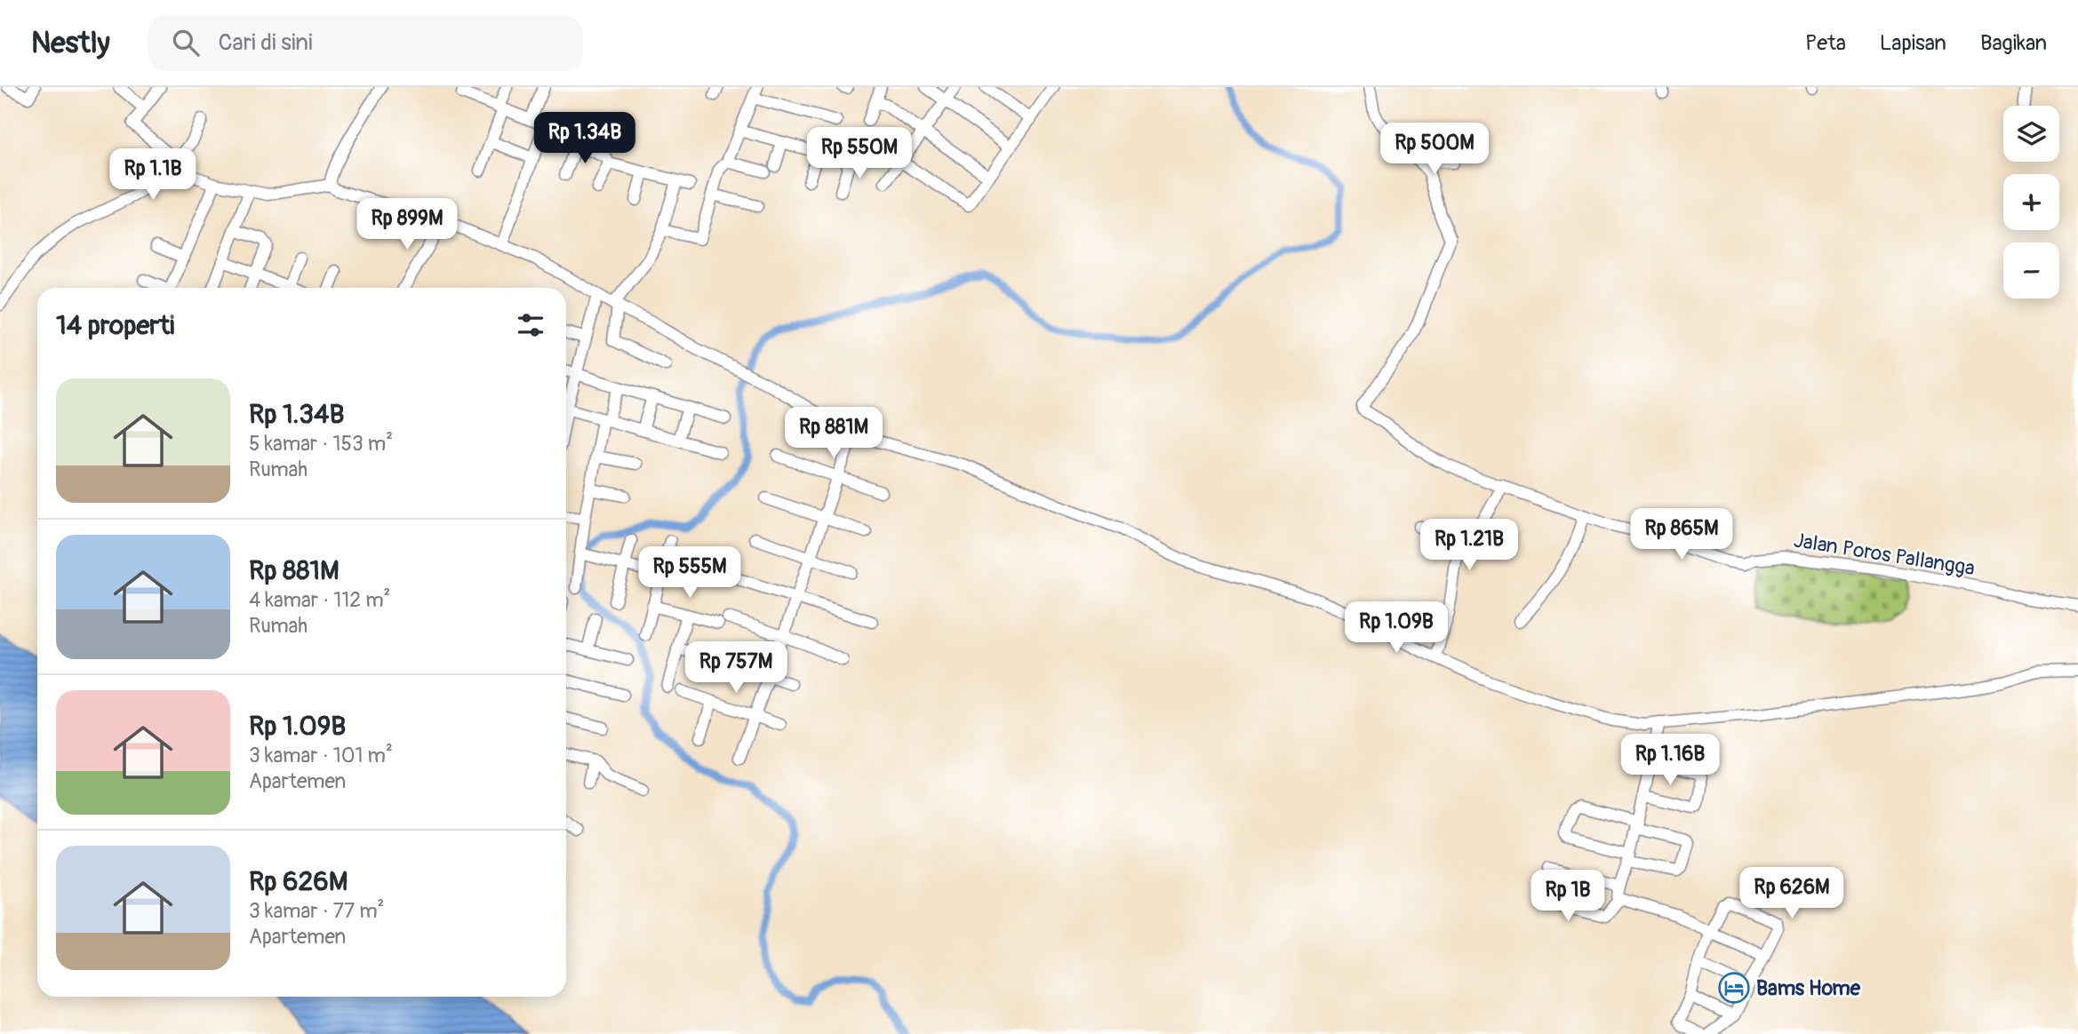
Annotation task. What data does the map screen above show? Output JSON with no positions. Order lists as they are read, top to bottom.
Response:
{
  "streets": {
    "street": ["Jalan Poros Pallangga"]
  },
  "places": {
    "hotel": ["Bams Home"]
  },
  "page": {
    "header": "Nestly",
    "search": "Cari di sini",
    "nav": ["Peta", "Lapisan", "Bagikan"],
    "map_buttons": ["+", "−"],
    "price": [
      "Rp 1.34B",
      "Rp 500M",
      "Rp 550M",
      "Rp 1.1B",
      "Rp 899M",
      "Rp 881M",
      "Rp 865M",
      "Rp 1.21B",
      "Rp 555M",
      "Rp 1.09B",
      "Rp 757M",
      "Rp 1.16B",
      "Rp 626M",
      "Rp 1B"
    ],
    "heading": "14 properti",
    "list": [
      {
        "name": "Rp 1.34B",
        "note": "5 kamar · 153 m² · Rumah"
      },
      {
        "name": "Rp 881M",
        "note": "4 kamar · 112 m² · Rumah"
      },
      {
        "name": "Rp 1.09B",
        "note": "3 kamar · 101 m² · Apartemen"
      },
      {
        "name": "Rp 626M",
        "note": "3 kamar · 77 m² · Apartemen"
      }
    ]
  }
}
